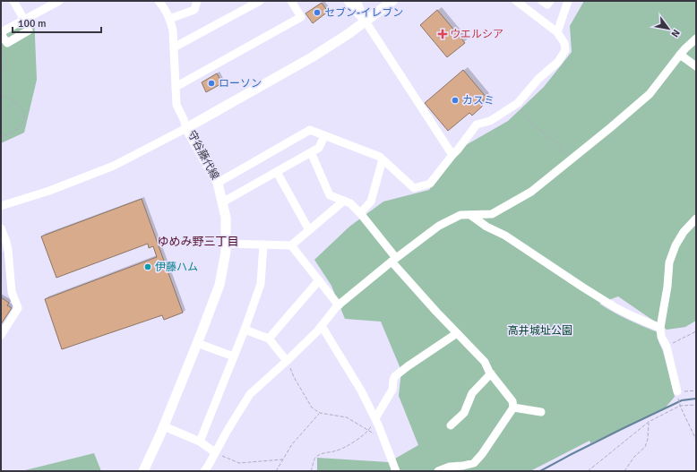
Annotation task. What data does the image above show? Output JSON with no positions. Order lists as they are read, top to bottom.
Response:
{
  "streets": {
    "main road": ["守谷藤代線"]
  },
  "districts": ["ゆめみ野三丁目"],
  "parks": ["高井城址公園"],
  "places": {
    "other": [
      "セブン-イレブン",
      "ローソン",
      "カスミ",
      "伊藤ハム"
    ],
    "health": ["ウエルシア"]
  },
  "scale_bar": "100 m",
  "north": "bottom right"
}
